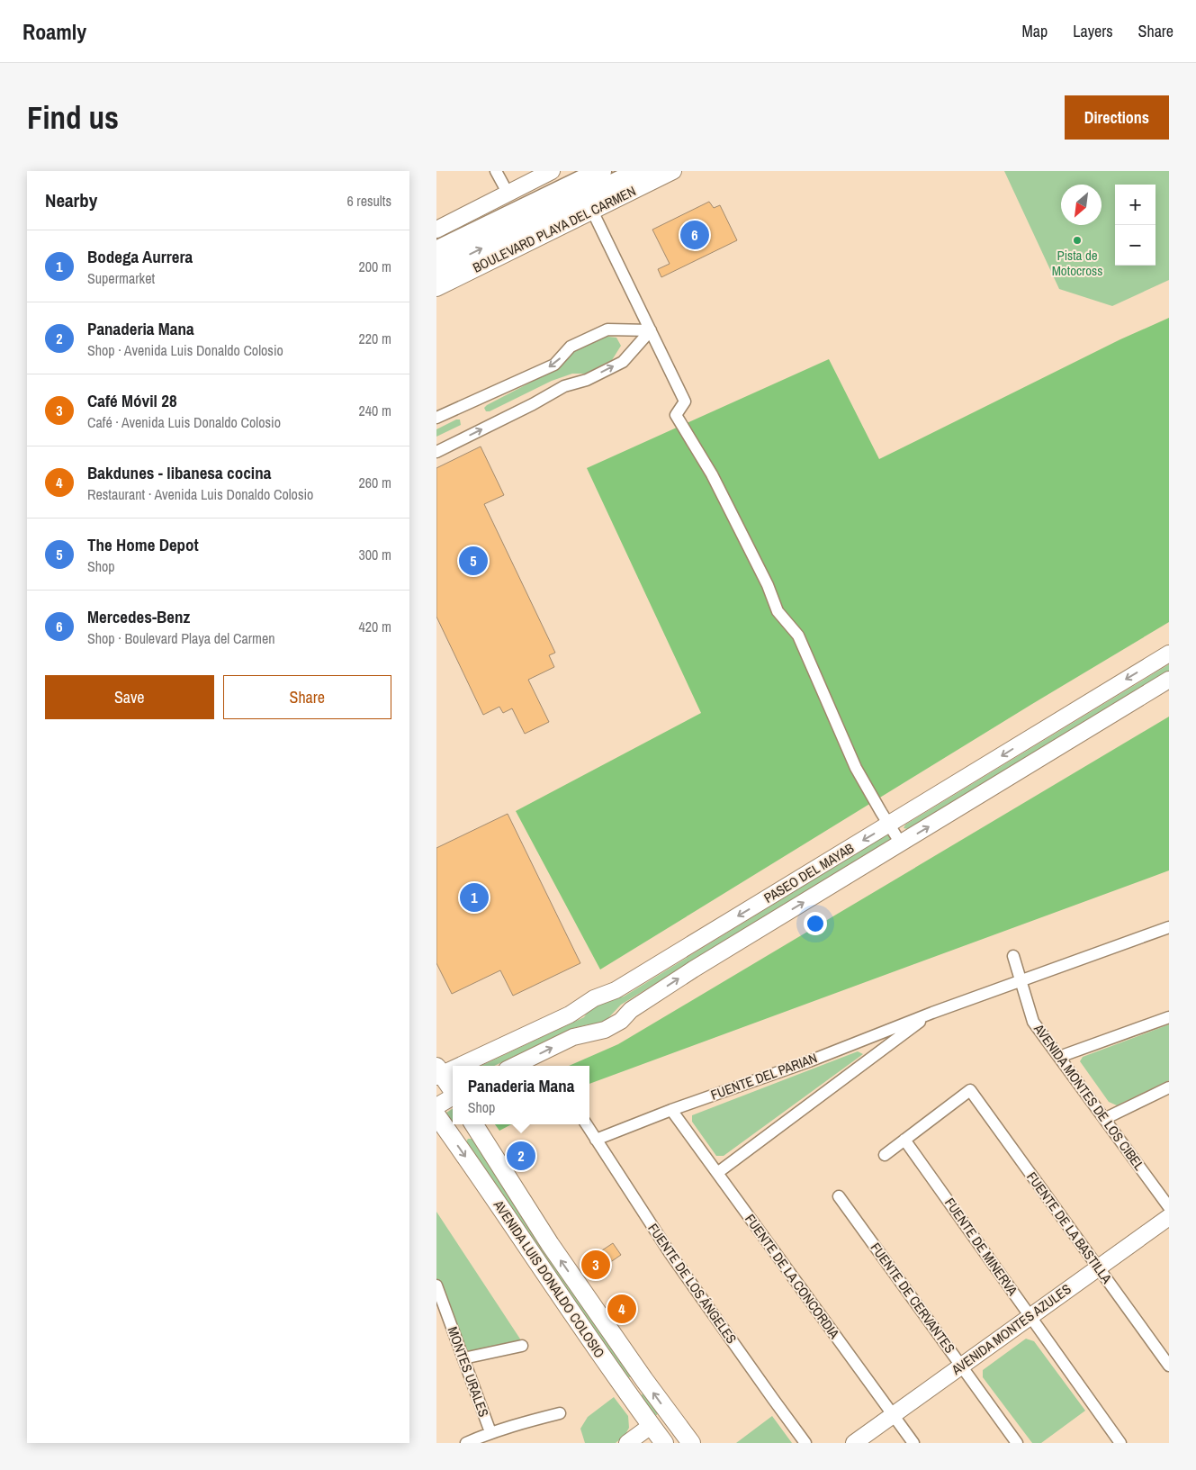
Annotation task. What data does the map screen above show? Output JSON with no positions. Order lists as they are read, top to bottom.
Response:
{
  "streets": {
    "main road": [
      "BOULEVARD PLAYA DEL CARMEN",
      "PASEO DEL MAYAB",
      "AVENIDA LUIS DONALDO COLOSIO",
      "AVENIDA MONTES AZULES"
    ],
    "street": [
      "FUENTE DEL PARIAN",
      "AVENIDA MONTES DE LOS CIBEL",
      "FUENTE DE LA BASTILLA",
      "FUENTE DE MINERVA",
      "FUENTE DE LA CONCORDIA",
      "FUENTE DE LOS ÁNGELES",
      "FUENTE DE CERVANTES",
      "MONTES URALES"
    ]
  },
  "crossings": [
    ["FUENTE DEL PARIAN", "AVENIDA MONTES DE LOS CIBEL"],
    ["FUENTE DEL PARIAN", "FUENTE DE LA CONCORDIA"],
    ["FUENTE DEL PARIAN", "FUENTE DE LOS ÁNGELES"],
    ["FUENTE DE LA BASTILLA", "FUENTE DE MINERVA"],
    ["FUENTE DE LA BASTILLA", "AVENIDA MONTES AZULES"],
    ["FUENTE DE MINERVA", "AVENIDA MONTES AZULES"],
    ["FUENTE DE LA CONCORDIA", "AVENIDA MONTES AZULES"],
    ["FUENTE DE CERVANTES", "AVENIDA MONTES AZULES"]
  ],
  "places": ["Pista de Motocross"],
  "north": "bottom left",
  "page": {
    "header": "Roamly",
    "nav": ["Map", "Layers", "Share"],
    "buttons": [
      "Directions",
      ["Save", "Share"]
    ],
    "title": "Find us",
    "heading": ["Nearby", "6 results"],
    "map_buttons": ["+", "−"],
    "pins": [
      "6",
      "5",
      "1",
      "2",
      "3",
      "4"
    ],
    "list": [
      {
        "mark": "1",
        "name": "Bodega Aurrera",
        "note": "Supermarket",
        "value": "200 m"
      },
      {
        "mark": "2",
        "name": "Panaderia Mana",
        "note": "Shop · Avenida Luis Donaldo Colosio",
        "value": "220 m"
      },
      {
        "mark": "3",
        "name": "Café Móvil 28",
        "note": "Café · Avenida Luis Donaldo Colosio",
        "value": "240 m"
      },
      {
        "mark": "4",
        "name": "Bakdunes - libanesa cocina",
        "note": "Restaurant · Avenida Luis Donaldo Colosio",
        "value": "260 m"
      },
      {
        "mark": "5",
        "name": "The Home Depot",
        "note": "Shop",
        "value": "300 m"
      },
      {
        "mark": "6",
        "name": "Mercedes-Benz",
        "note": "Shop · Boulevard Playa del Carmen",
        "value": "420 m"
      }
    ],
    "popup": ["Panaderia Mana", "Shop"]
  }
}
